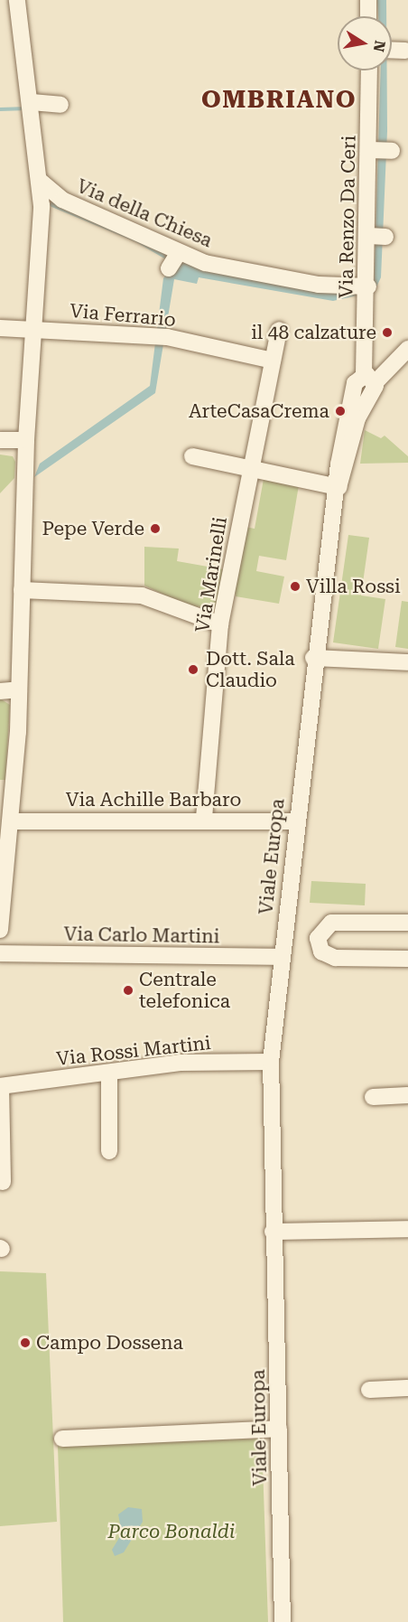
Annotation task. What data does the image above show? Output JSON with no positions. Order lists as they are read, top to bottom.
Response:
{
  "streets": {
    "street": [
      "Via della Chiesa",
      "Via Renzo Da Ceri",
      "Via Ferrario",
      "Via Marinelli",
      "Via Achille Barbaro",
      "Viale Europa",
      "Via Carlo Martini",
      "Via Rossi Martini"
    ]
  },
  "crossings": [
    ["Via della Chiesa", "Via Renzo Da Ceri"],
    ["Via Renzo Da Ceri", "Viale Europa"],
    ["Via Ferrario", "Via Marinelli"],
    ["Via Marinelli", "Via Achille Barbaro"],
    ["Via Achille Barbaro", "Viale Europa"],
    ["Viale Europa", "Via Carlo Martini"],
    ["Viale Europa", "Via Rossi Martini"]
  ],
  "districts": ["OMBRIANO"],
  "parks": ["Parco Bonaldi"],
  "places": [
    "il 48 calzature",
    "ArteCasaCrema",
    "Pepe Verde",
    "Villa Rossi",
    "Dott. Sala Claudio",
    "Centrale telefonica",
    "Campo Dossena"
  ],
  "north": "right"
}
